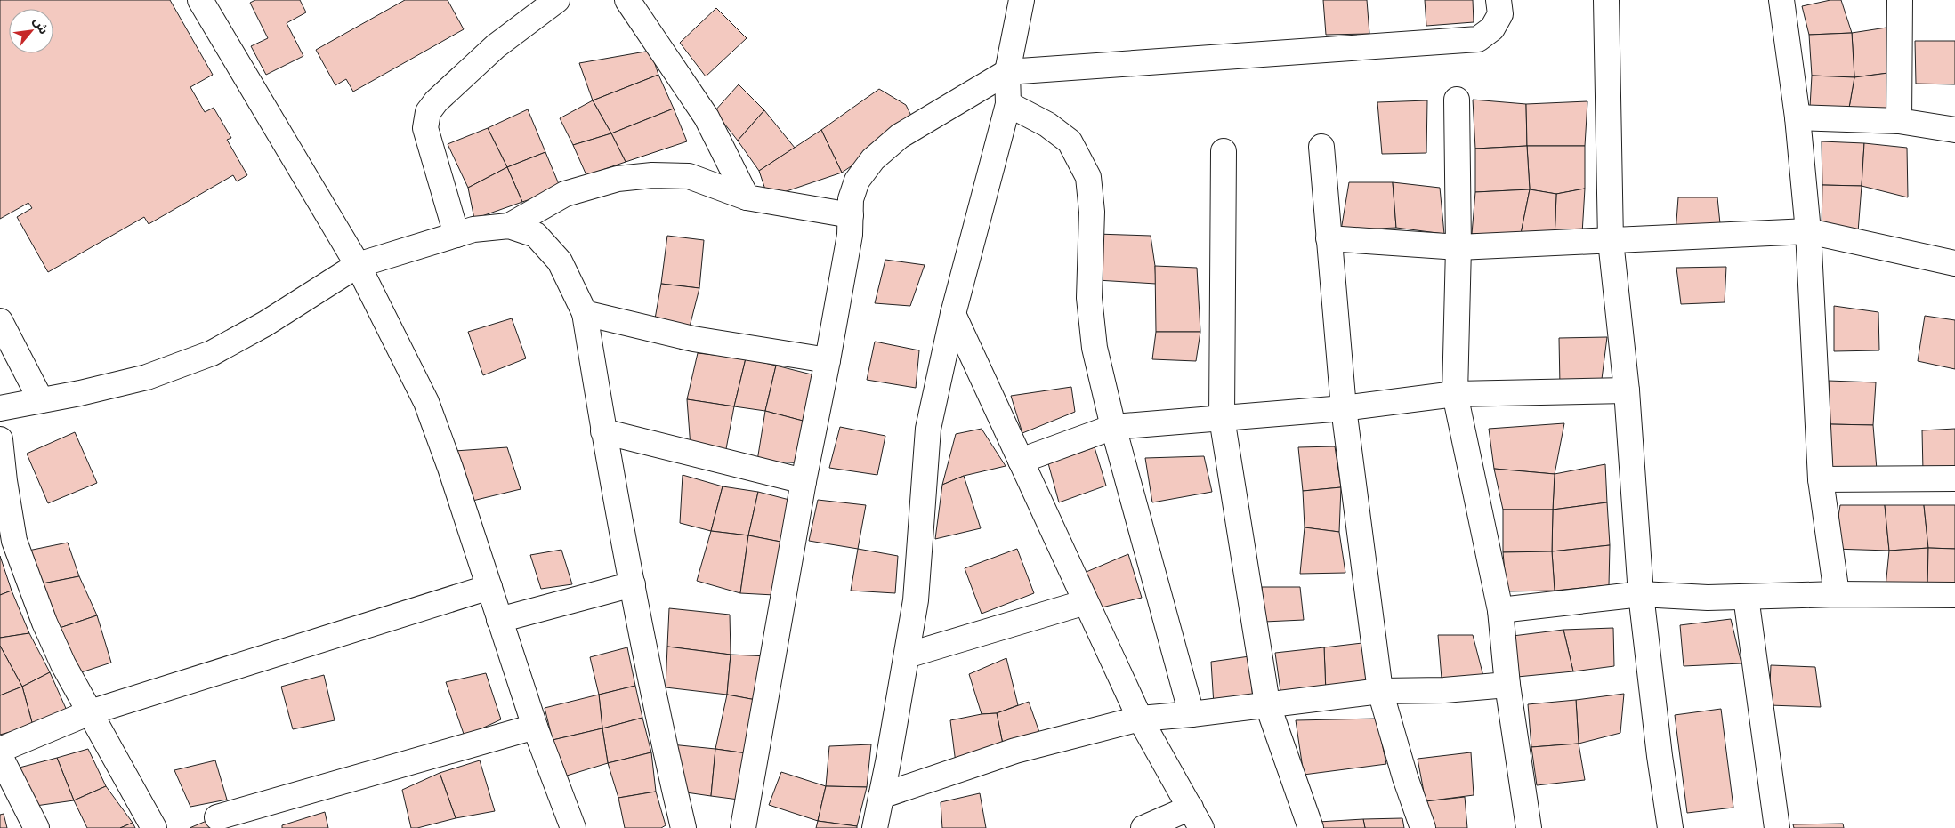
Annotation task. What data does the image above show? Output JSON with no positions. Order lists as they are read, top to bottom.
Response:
{
  "north": "top right"
}
